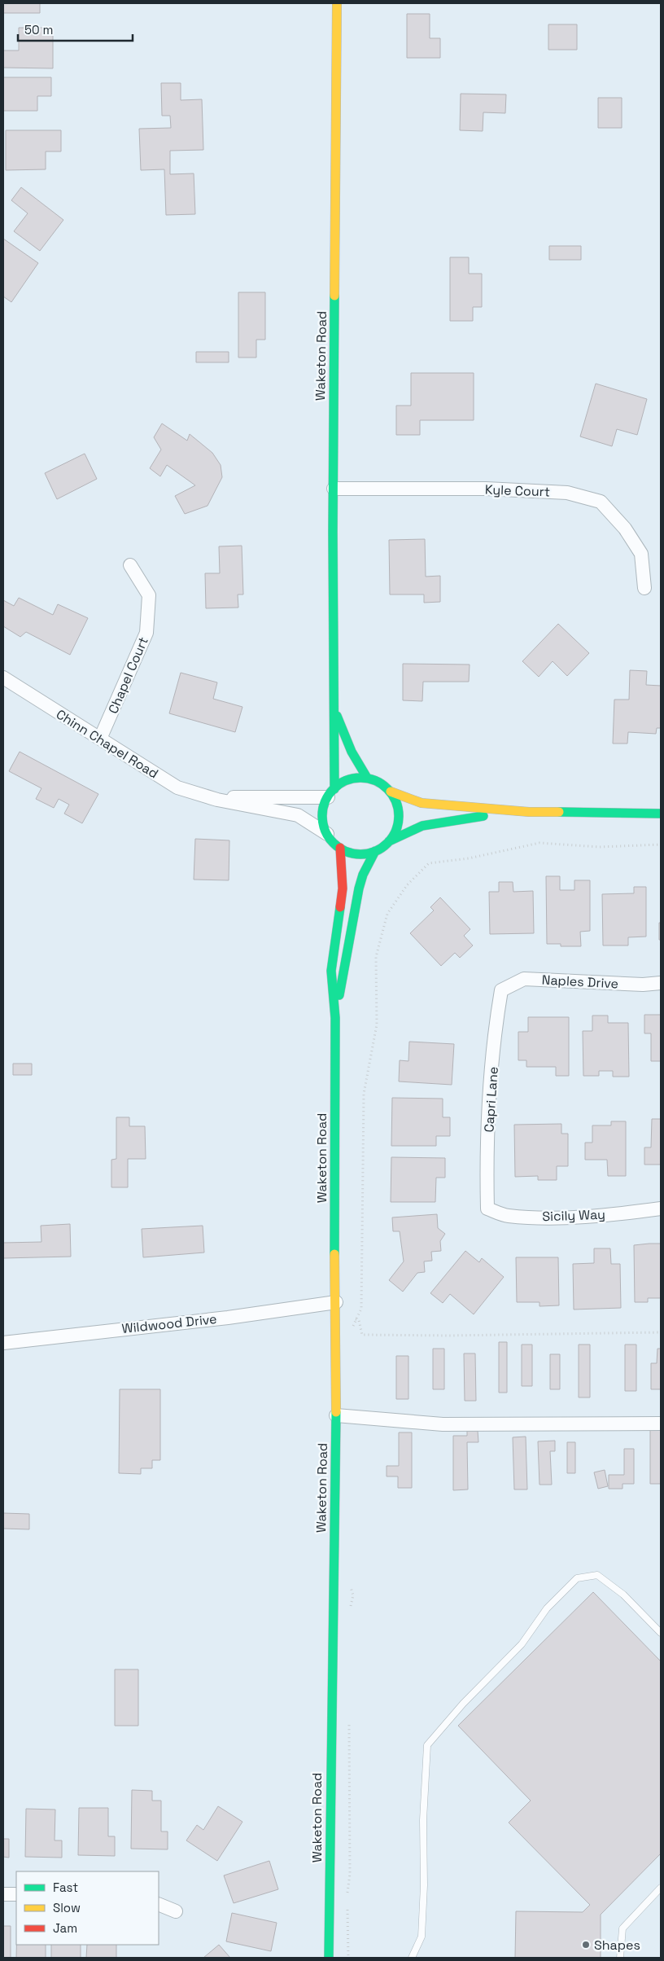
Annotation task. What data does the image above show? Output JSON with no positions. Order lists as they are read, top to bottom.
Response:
{
  "streets": {
    "street": [
      "Waketon Road",
      "Kyle Court",
      "Chapel Court",
      "Chinn Chapel Road",
      "Naples Drive",
      "Capri Lane",
      "Sicily Way",
      "Wildwood Drive"
    ]
  },
  "crossings": [
    ["Waketon Road", "Kyle Court"],
    ["Waketon Road", "Chinn Chapel Road"],
    ["Waketon Road", "Wildwood Drive"],
    ["Chapel Court", "Chinn Chapel Road"],
    ["Naples Drive", "Capri Lane"],
    ["Capri Lane", "Sicily Way"]
  ],
  "places": ["Shapes"],
  "legend": ["Fast", "Slow", "Jam"],
  "scale_bar": "50 m"
}
